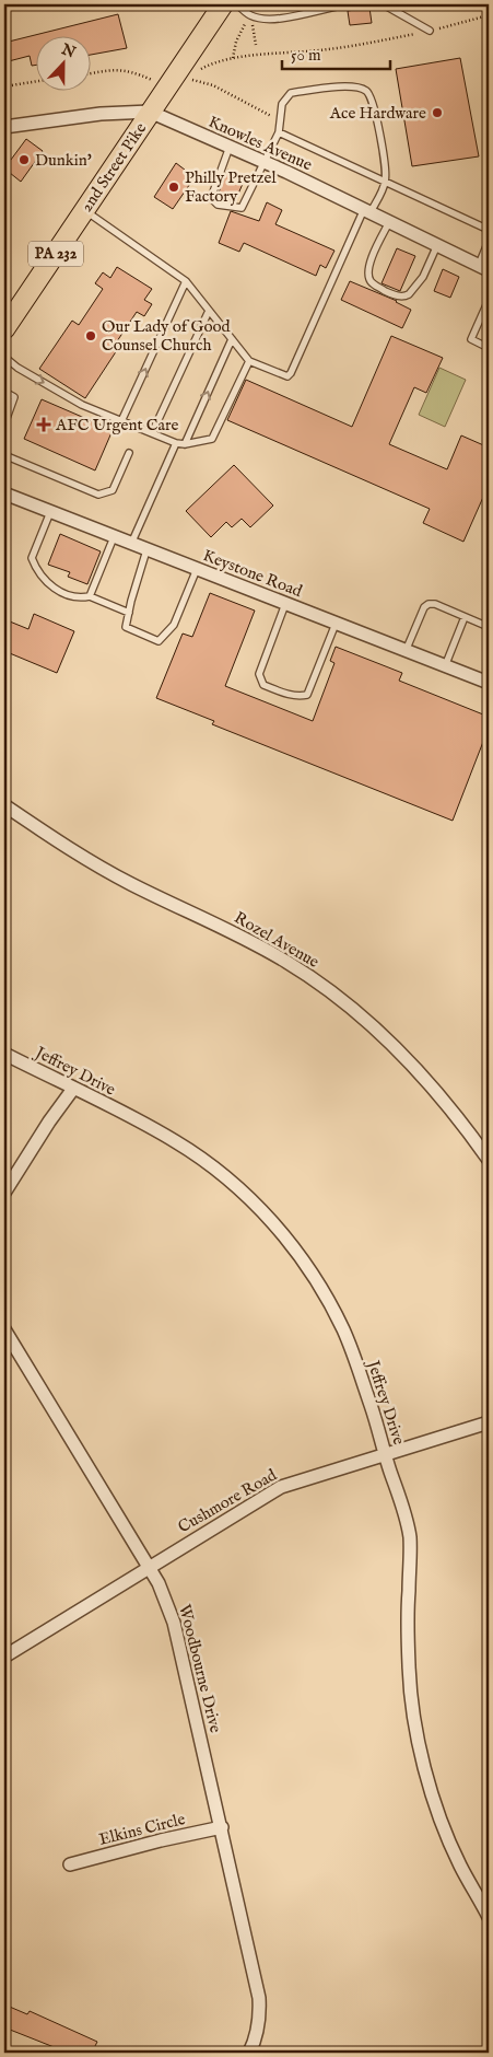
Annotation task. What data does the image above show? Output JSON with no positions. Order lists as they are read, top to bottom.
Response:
{
  "streets": {
    "main road": ["2nd Street Pike", "PA 232"],
    "street": [
      "Knowles Avenue",
      "Keystone Road",
      "Rozel Avenue",
      "Jeffrey Drive",
      "Cushmore Road",
      "Woodbourne Drive",
      "Elkins Circle"
    ]
  },
  "crossings": [
    ["Knowles Avenue", "2nd Street Pike"],
    ["Jeffrey Drive", "Cushmore Road"],
    ["Cushmore Road", "Woodbourne Drive"],
    ["Woodbourne Drive", "Elkins Circle"]
  ],
  "places": {
    "other": [
      "Ace Hardware",
      "Dunkin'",
      "Philly Pretzel Factory",
      "Our Lady of Good Counsel Church"
    ],
    "health": ["AFC Urgent Care"]
  },
  "scale_bar": "50 m",
  "north": "top"
}
